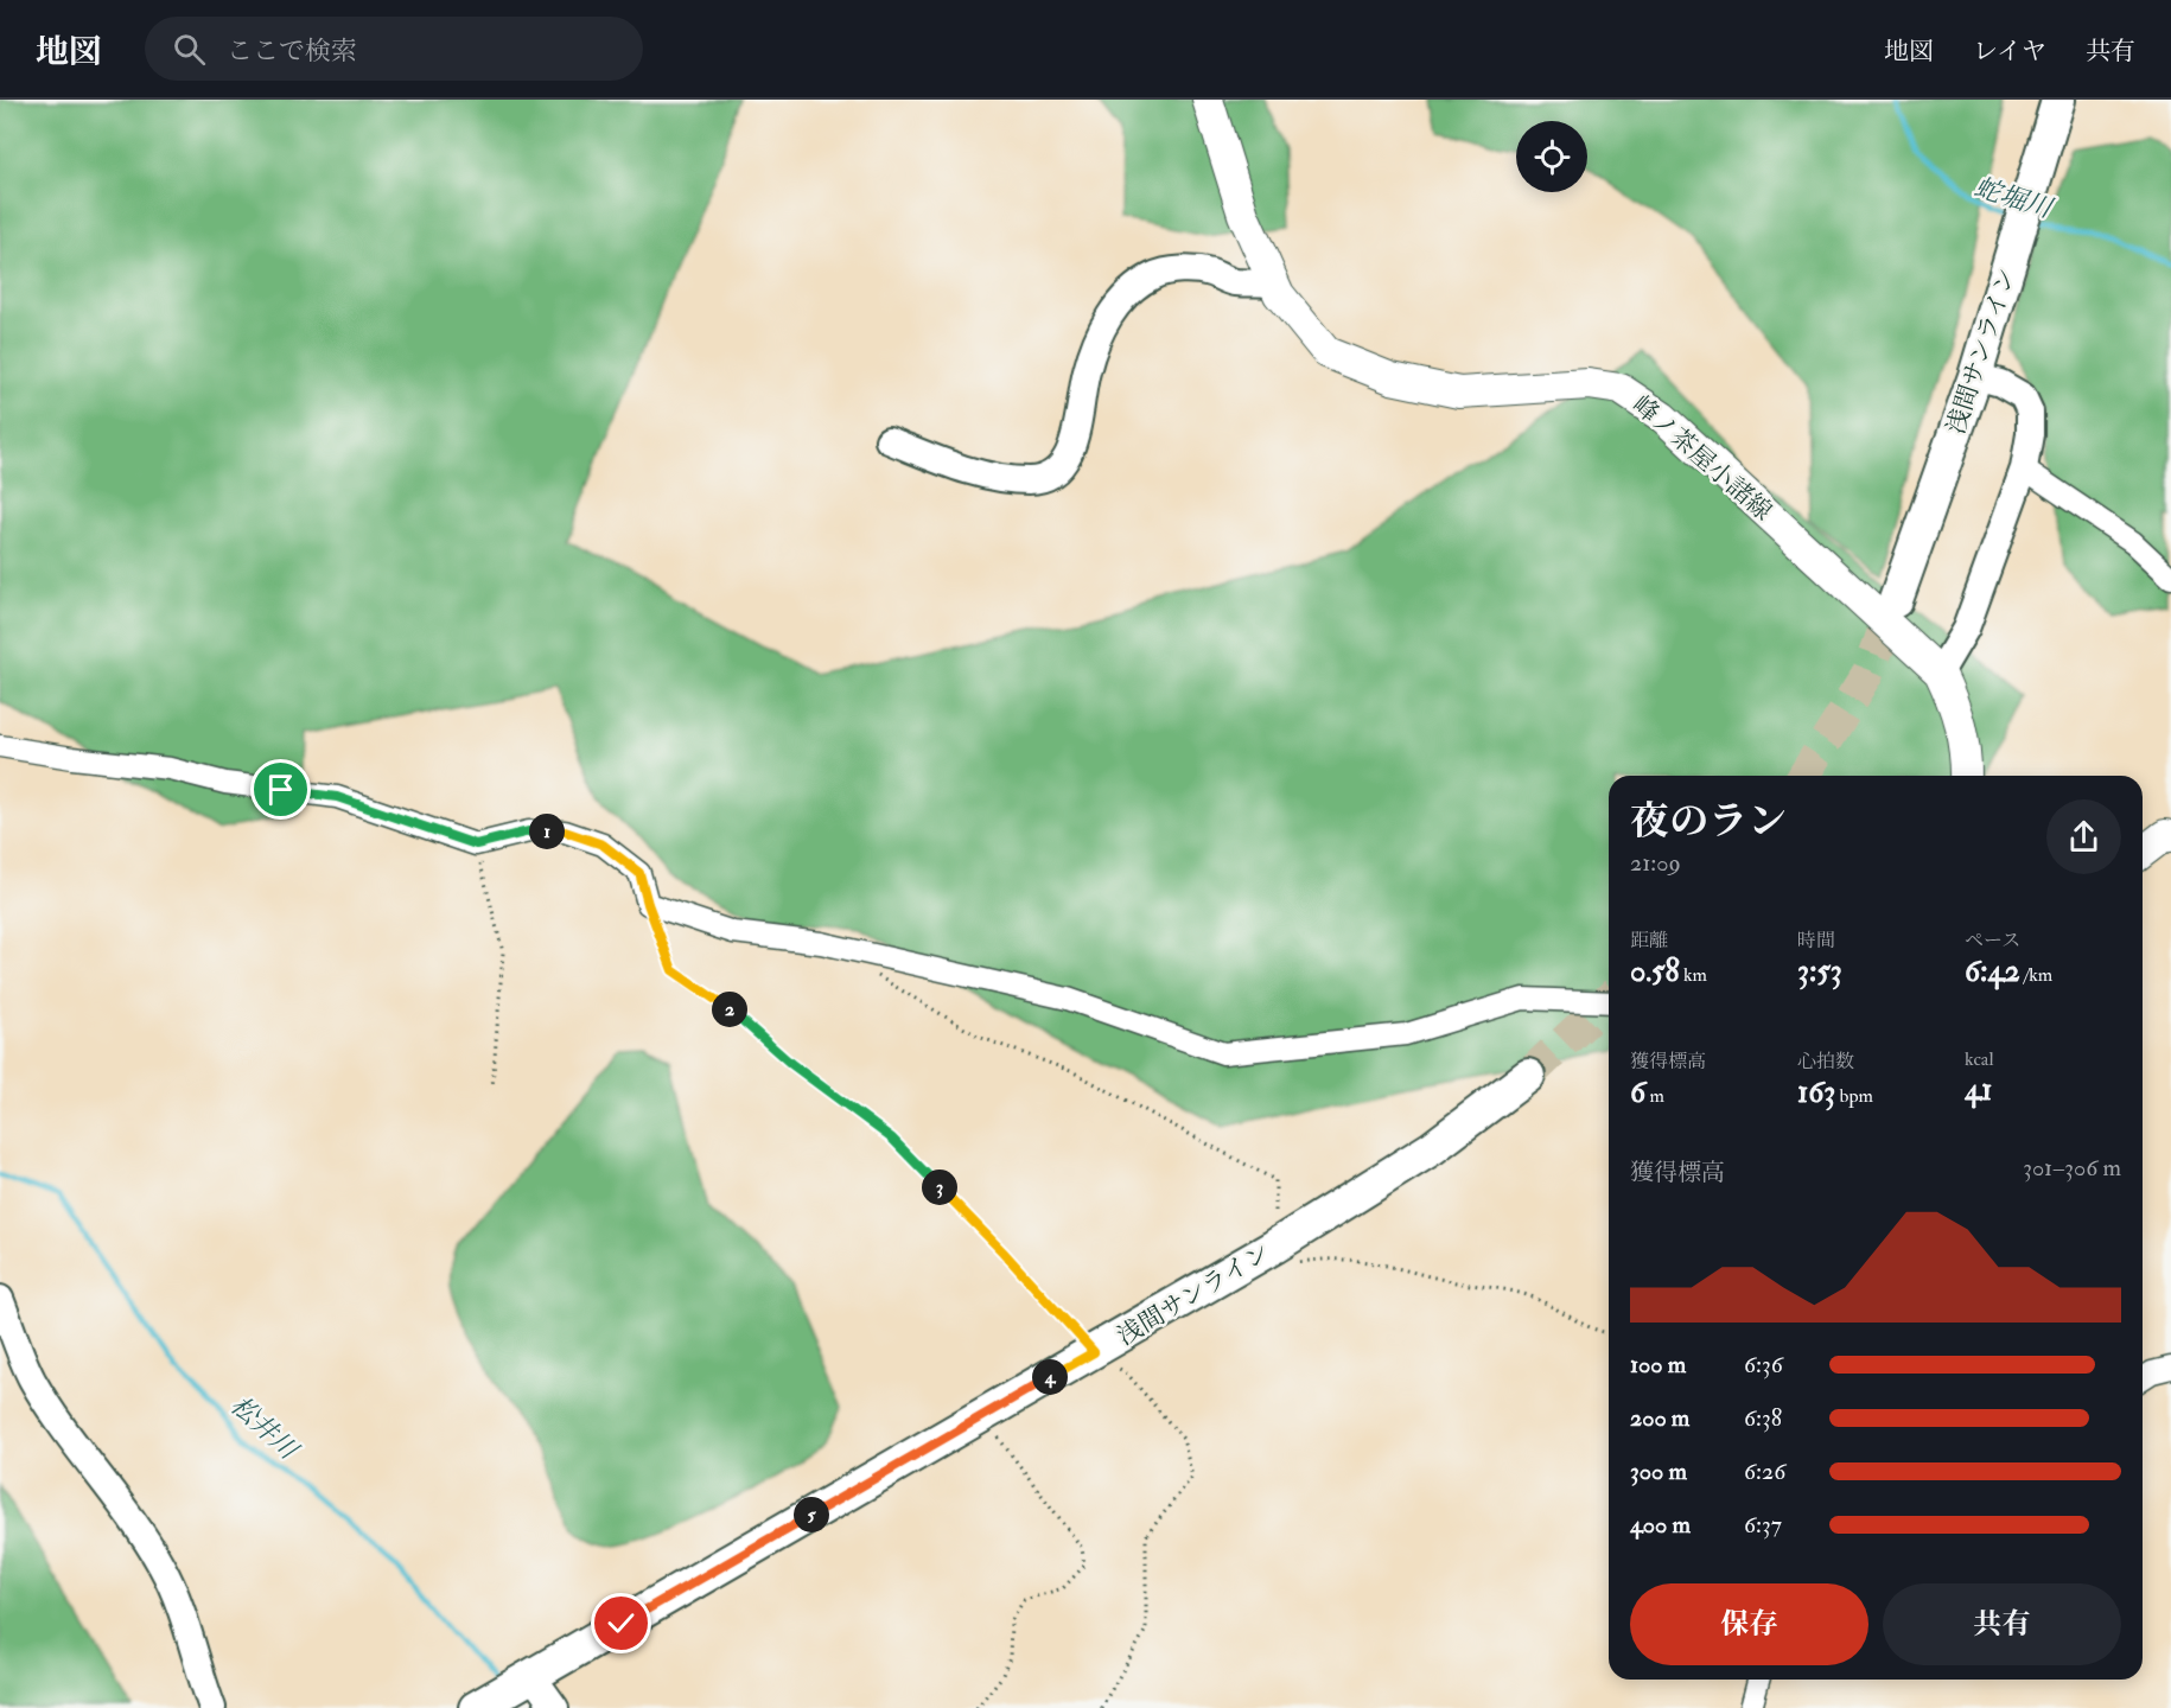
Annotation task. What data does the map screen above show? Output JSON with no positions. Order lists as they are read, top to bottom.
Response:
{
  "streets": {
    "main road": ["浅間サンライン", "峰ノ茶屋小諸線"]
  },
  "water": ["蛇堀川", "松井川"],
  "page": {
    "header": "地図",
    "search": "ここで検索",
    "nav": ["地図", "レイヤ", "共有"],
    "heading": ["夜のラン", "21:09"],
    "pins": [
      "1",
      "2",
      "3",
      "4",
      "5"
    ],
    "stats": [
      ["距離", "0.58 km"],
      ["時間", "3:53"],
      ["ペース", "6:42 /km"],
      ["獲得標高", "6 m"],
      ["心拍数", "163 bpm"],
      ["kcal", "41"]
    ],
    "chart": ["獲得標高", "301–306 m"],
    "list": [
      {
        "name": "100 m",
        "note": "6:36"
      },
      {
        "name": "200 m",
        "note": "6:38"
      },
      {
        "name": "300 m",
        "note": "6:26"
      },
      {
        "name": "400 m",
        "note": "6:37"
      }
    ],
    "buttons": ["保存", "共有"]
  }
}
